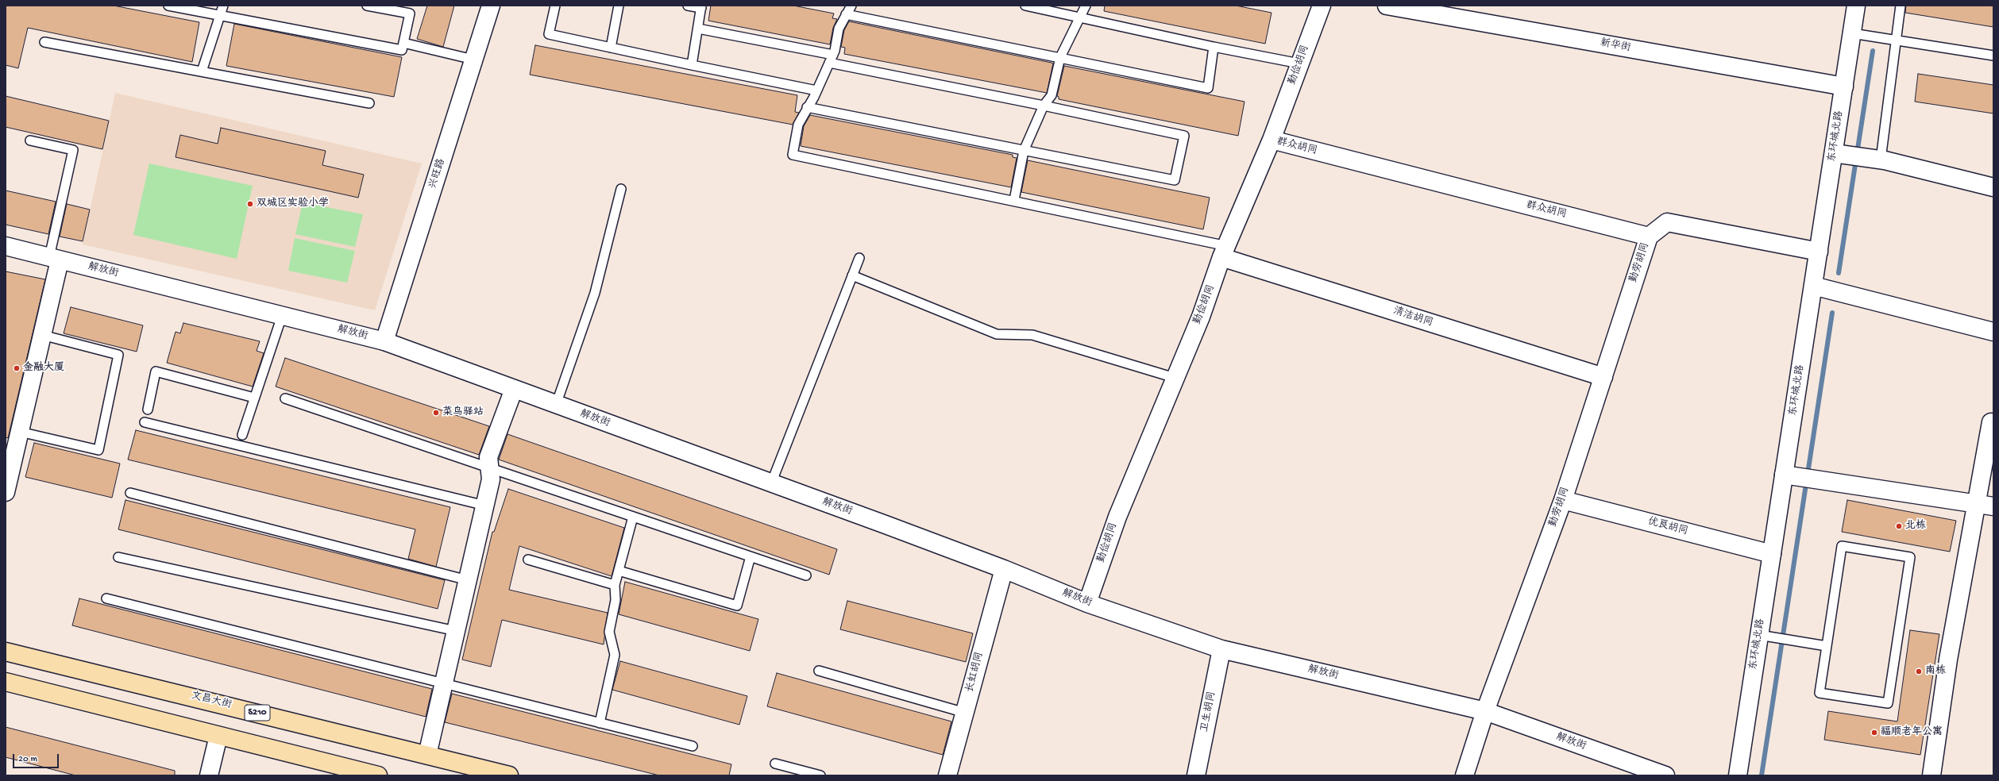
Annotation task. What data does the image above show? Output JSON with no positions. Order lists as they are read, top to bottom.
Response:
{
  "streets": {
    "main road": ["文昌大街", "S210"],
    "street": [
      "新华街",
      "勤俭胡同",
      "东环城北路",
      "群众胡同",
      "兴旺路",
      "勤劳胡同",
      "解放街",
      "清洁胡同",
      "优良胡同",
      "长虹胡同",
      "卫生胡同"
    ]
  },
  "crossings": [
    ["新华街", "东环城北路"],
    ["勤俭胡同", "群众胡同"],
    ["勤俭胡同", "解放街"],
    ["勤俭胡同", "清洁胡同"],
    ["东环城北路", "优良胡同"],
    ["群众胡同", "勤劳胡同"],
    ["兴旺路", "解放街"],
    ["勤劳胡同", "解放街"],
    ["勤劳胡同", "清洁胡同"],
    ["勤劳胡同", "优良胡同"],
    ["解放街", "长虹胡同"],
    ["解放街", "卫生胡同"]
  ],
  "places": [
    "双城区实验小学",
    "金融大厦",
    "菜鸟驿站",
    "北栋",
    "南栋",
    "福顺老年公寓"
  ],
  "scale_bar": "20 m"
}
